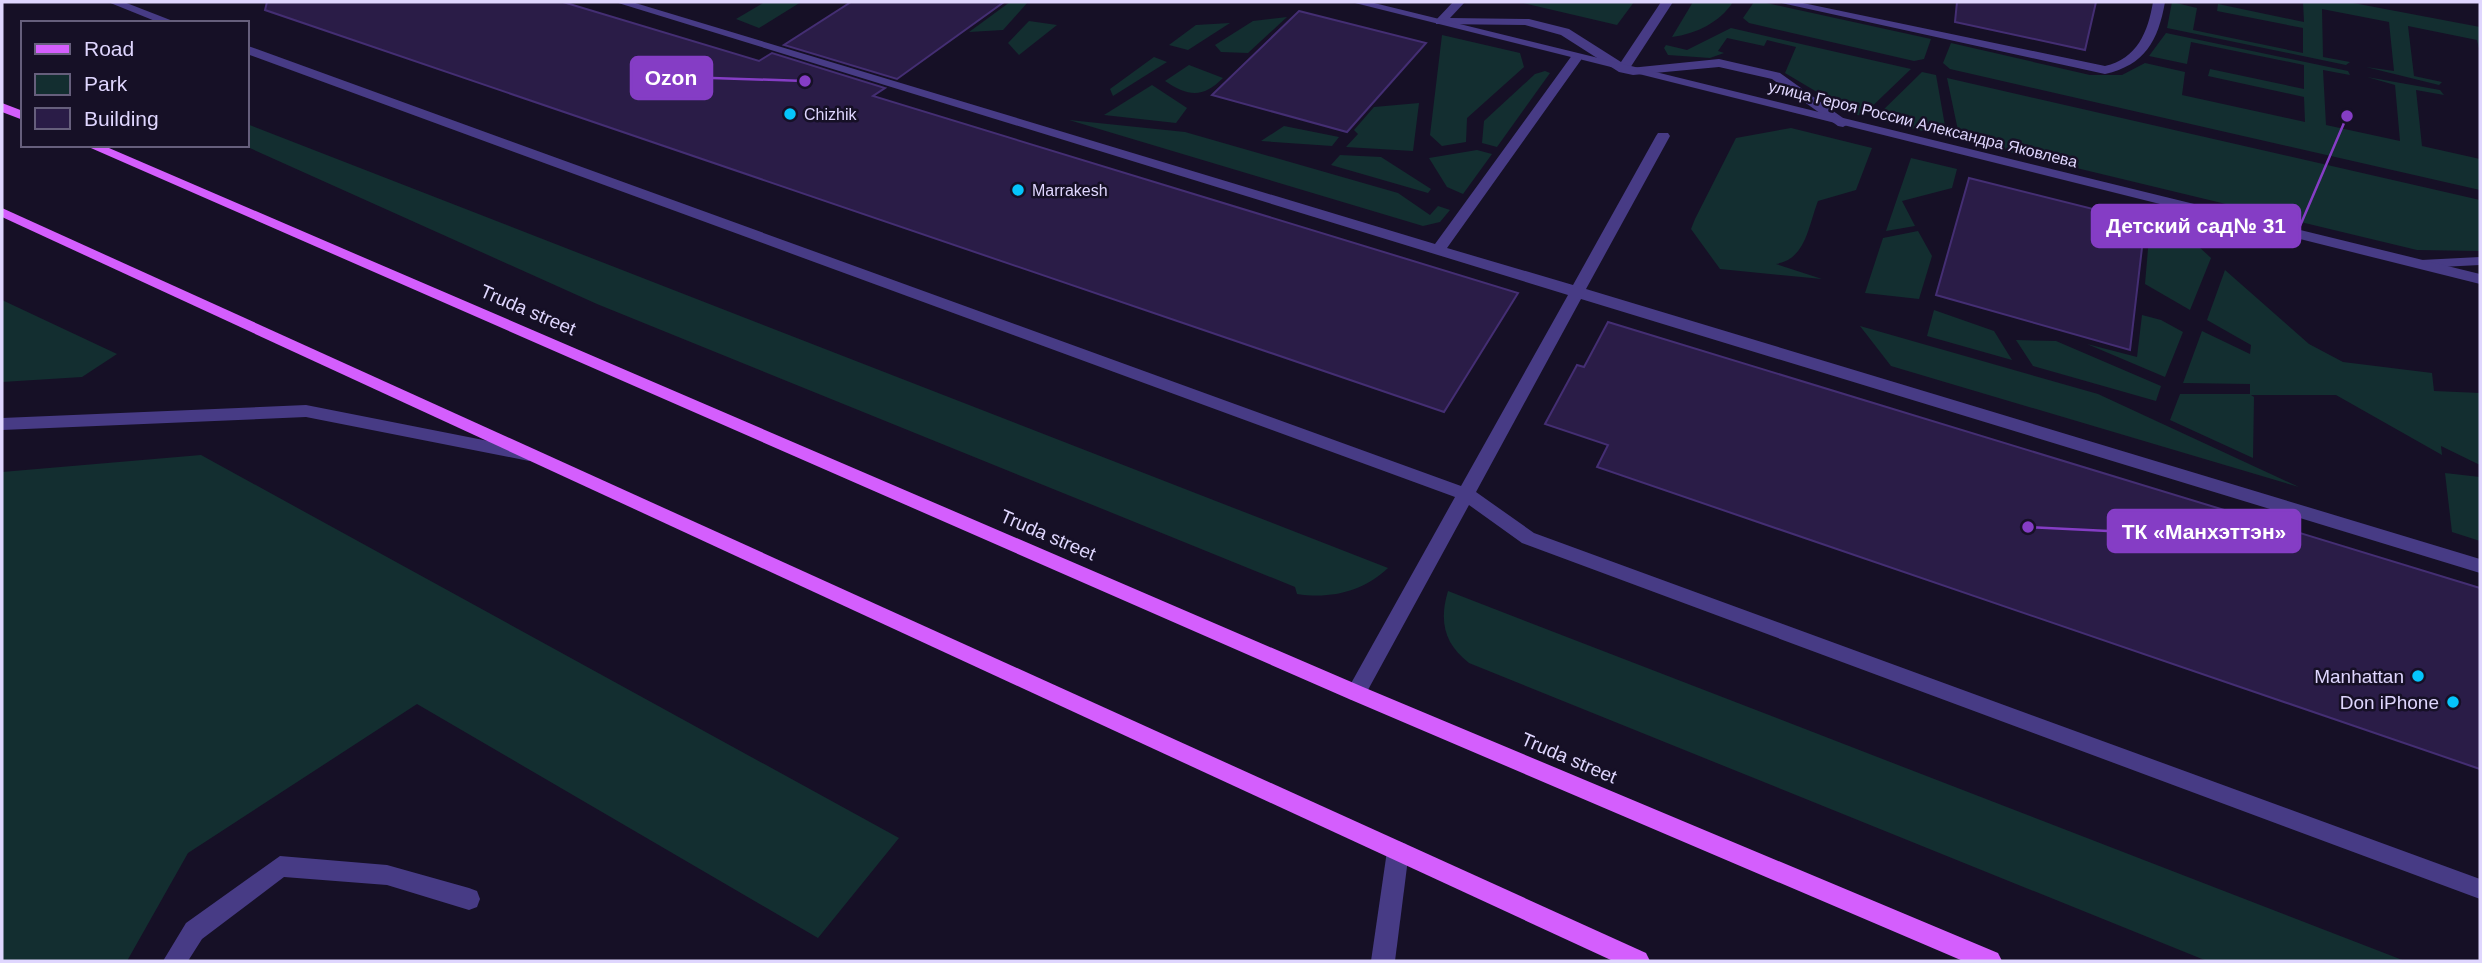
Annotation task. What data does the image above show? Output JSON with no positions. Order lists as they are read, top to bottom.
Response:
{
  "streets": {
    "main road": ["Truda street"],
    "street": ["улица Героя России Александра Яковлева"]
  },
  "places": [
    "Ozon",
    "Chizhik",
    "Детский сад№ 31",
    "Marrakesh",
    "ТК «Манхэттэн»",
    "Manhattan",
    "Don iPhone"
  ],
  "legend": ["Road", "Park", "Building"]
}
